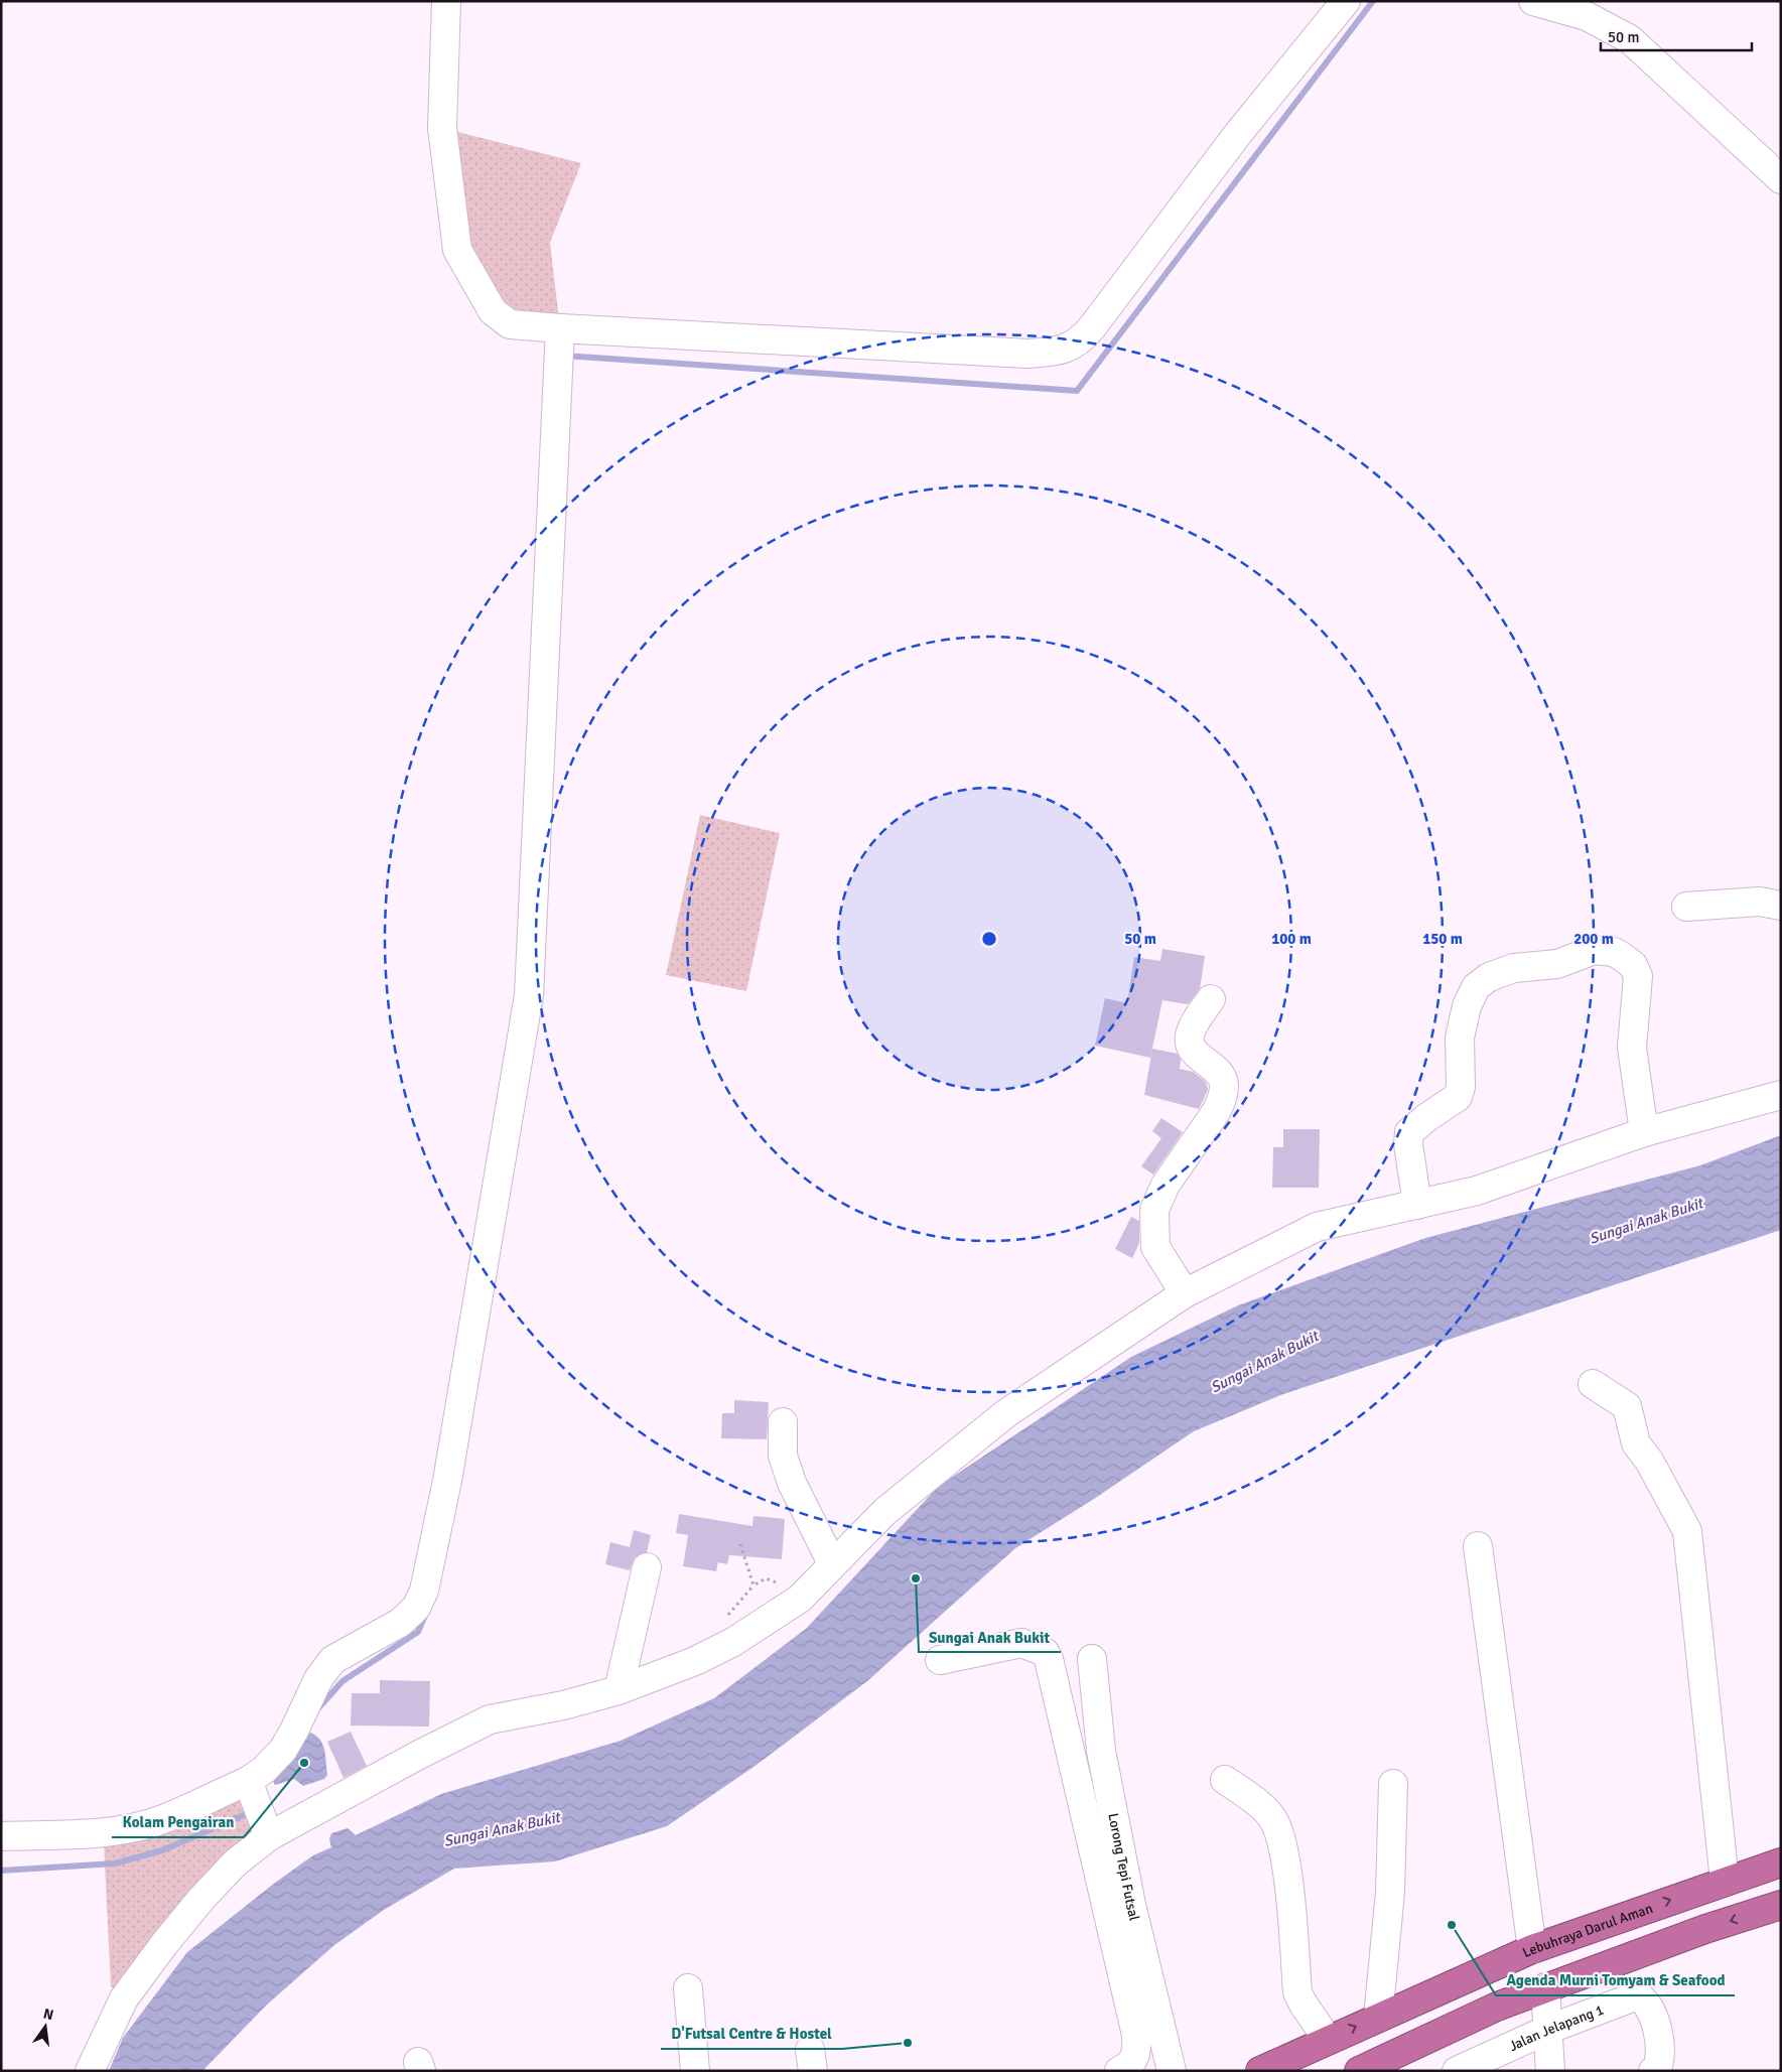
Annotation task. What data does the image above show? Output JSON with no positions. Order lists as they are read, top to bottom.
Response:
{
  "streets": {
    "highway": ["Lebuhraya Darul Aman"],
    "street": ["Lorong Tepi Futsal", "Jalan Jelapang 1"]
  },
  "water": ["Sungai Anak Bukit"],
  "places": [
    "Sungai Anak Bukit",
    "Kolam Pengairan",
    "Agenda Murni Tomyam & Seafood",
    "D'Futsal Centre & Hostel"
  ],
  "scale_bar": "50 m",
  "north": "top",
  "rings": [
    "50 m",
    "100 m",
    "150 m",
    "200 m"
  ]
}
